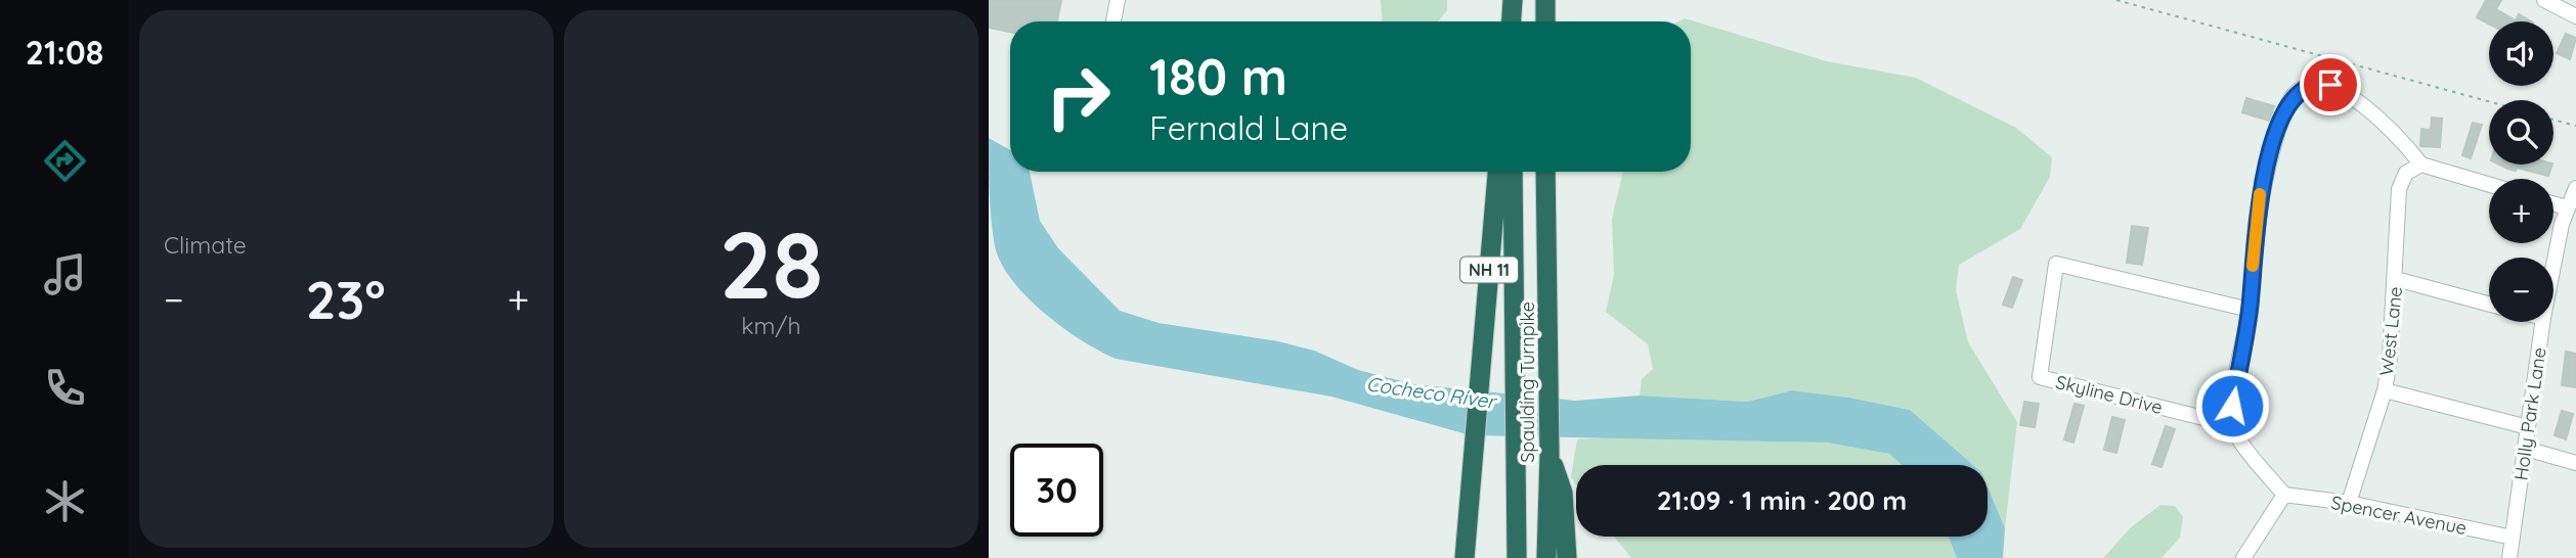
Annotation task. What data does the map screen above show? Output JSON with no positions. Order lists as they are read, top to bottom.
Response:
{
  "streets": {
    "highway": ["NH 11", "Spaulding Turnpike"],
    "street": [
      "West Lane",
      "Skyline Drive",
      "Holly Park Lane",
      "Spencer Avenue"
    ]
  },
  "crossings": [
    ["West Lane", "Spencer Avenue"],
    ["Holly Park Lane", "Spencer Avenue"]
  ],
  "water": ["Cocheco River"],
  "page": {
    "tabs": "21:08",
    "tile": [
      "Climate",
      ["28", "km/h"]
    ],
    "map_buttons": ["+", "−"],
    "turn": ["180 m", "Fernald Lane"],
    "heat": ["−", "23°", "+"],
    "limit": "30",
    "trip": "21:09 · 1 min · 200 m"
  }
}
